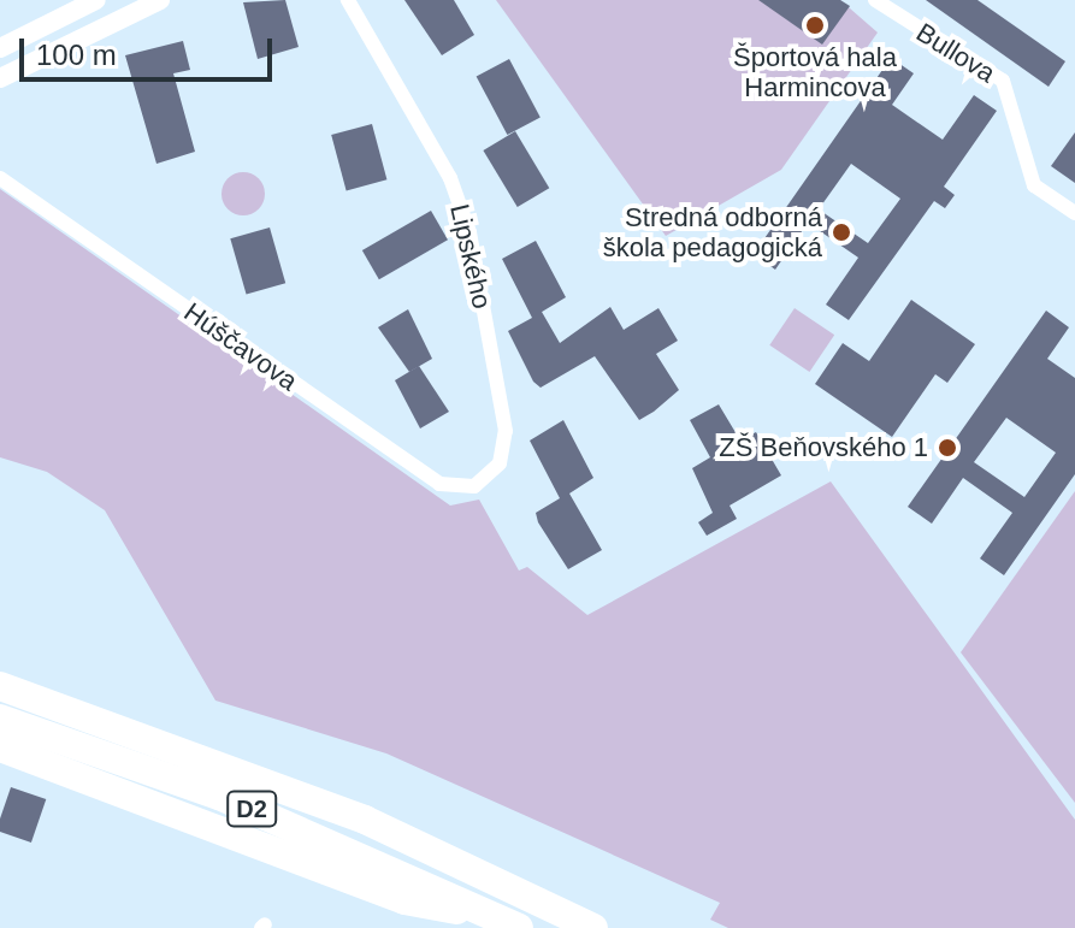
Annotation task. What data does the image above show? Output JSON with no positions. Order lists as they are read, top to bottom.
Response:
{
  "streets": {
    "highway": ["D2"],
    "street": ["Bullova", "Lipského", "Húščavova"]
  },
  "crossings": [
    ["Lipského", "Húščavova"]
  ],
  "places": ["Športová hala Harmincova", "Stredná odborná škola pedagogická", "ZŠ Beňovského 1"],
  "scale_bar": "100 m"
}
